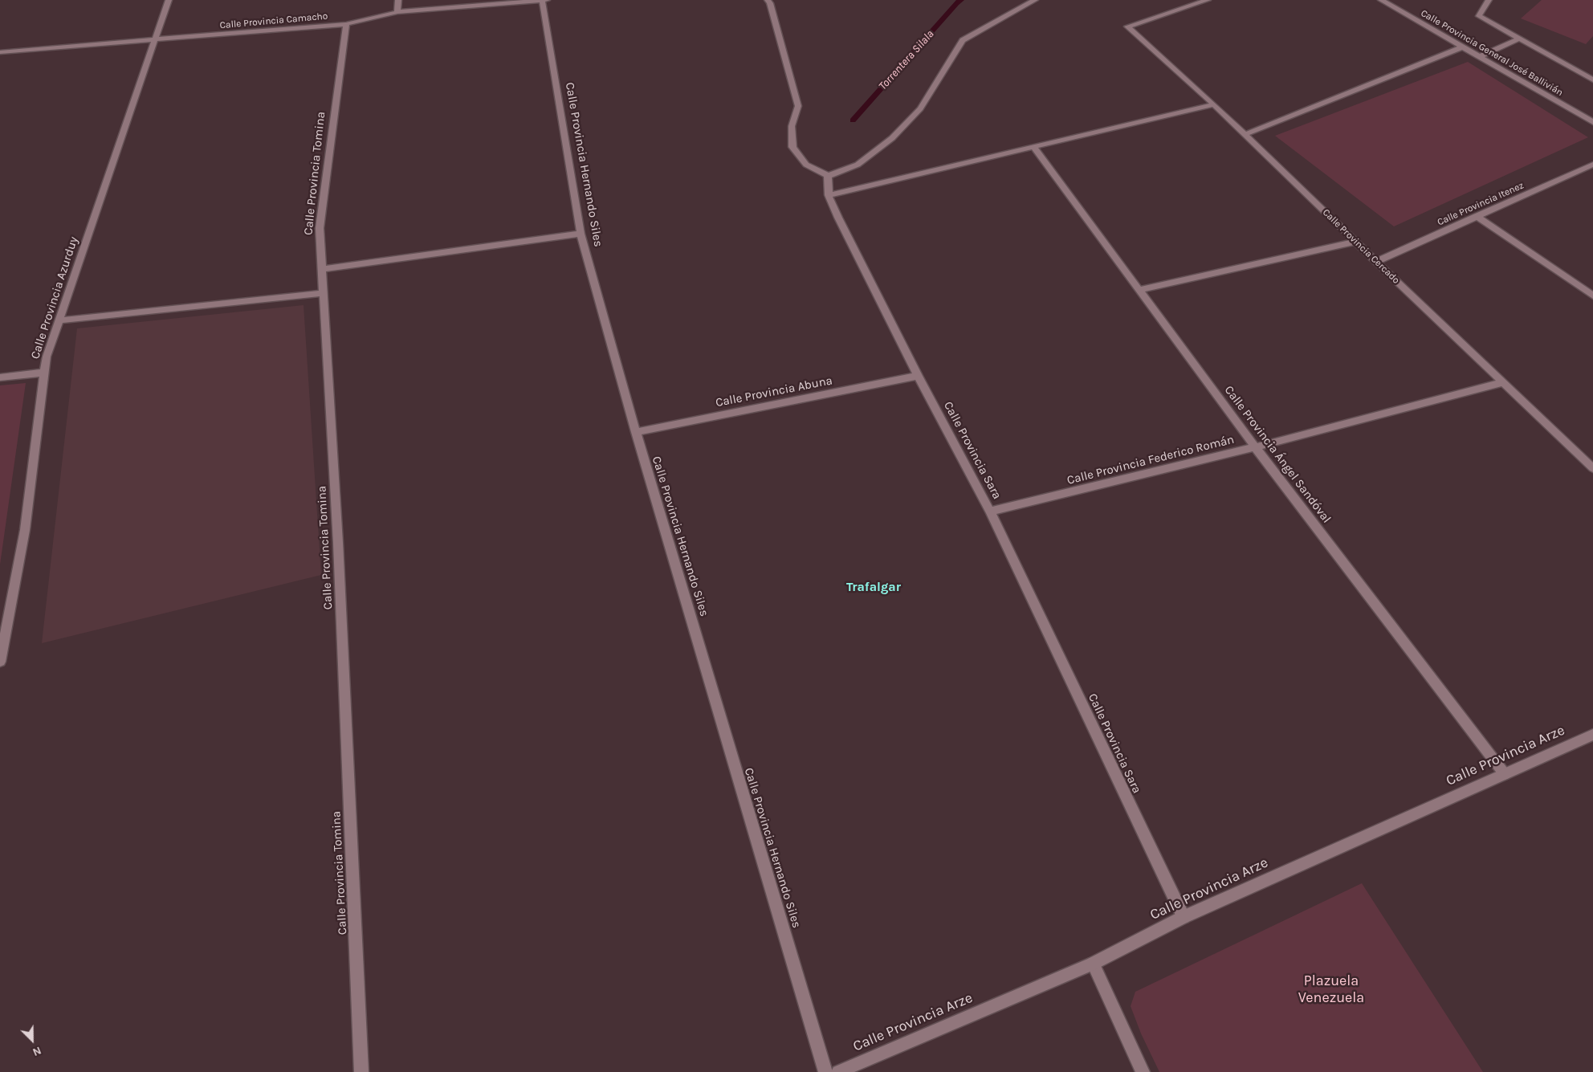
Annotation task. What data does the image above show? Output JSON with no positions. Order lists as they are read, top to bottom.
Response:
{
  "streets": {
    "street": [
      "Calle Provincia Camacho",
      "Calle Provincia General José Ballivián",
      "Calle Provincia Hernando Siles",
      "Calle Provincia Tomina",
      "Calle Provincia Itenez",
      "Calle Provincia Cercado",
      "Calle Provincia Azurduy",
      "Calle Provincia Abuna",
      "Calle Provincia Sara",
      "Calle Provincia Ángel Sandóval",
      "Calle Provincia Federico Román",
      "Calle Provincia Arze"
    ]
  },
  "crossings": [
    ["Calle Provincia Camacho", "Calle Provincia Hernando Siles"],
    ["Calle Provincia Camacho", "Calle Provincia Tomina"],
    ["Calle Provincia Camacho", "Calle Provincia Azurduy"],
    ["Calle Provincia Hernando Siles", "Calle Provincia Abuna"],
    ["Calle Provincia Itenez", "Calle Provincia Cercado"],
    ["Calle Provincia Cercado", "Calle Provincia Federico Román"],
    ["Calle Provincia Abuna", "Calle Provincia Sara"],
    ["Calle Provincia Sara", "Calle Provincia Federico Román"],
    ["Calle Provincia Sara", "Calle Provincia Arze"],
    ["Calle Provincia Ángel Sandóval", "Calle Provincia Federico Román"],
    ["Calle Provincia Ángel Sandóval", "Calle Provincia Arze"]
  ],
  "districts": ["Trafalgar"],
  "water": ["Torrentera Silala"],
  "parks": ["Plazuela Venezuela"],
  "north": "bottom right"
}
